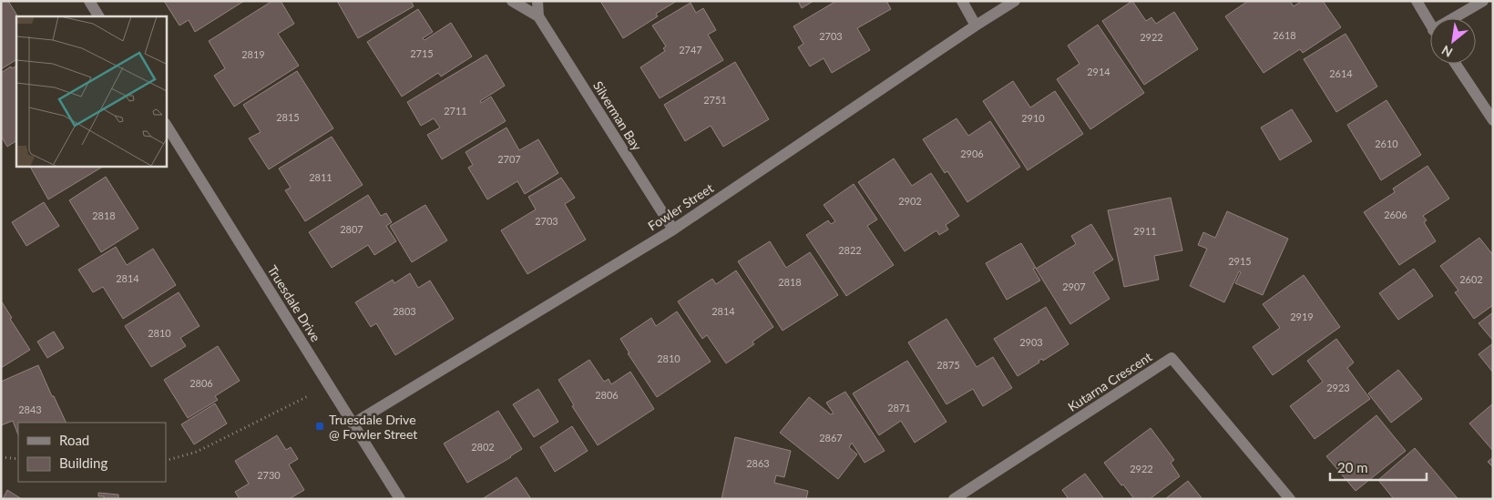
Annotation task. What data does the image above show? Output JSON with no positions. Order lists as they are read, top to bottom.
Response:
{
  "streets": {
    "street": [
      "Silverman Bay",
      "Fowler Street",
      "Truesdale Drive",
      "Kutarna Crescent"
    ]
  },
  "crossings": [
    ["Silverman Bay", "Fowler Street"],
    ["Fowler Street", "Truesdale Drive"]
  ],
  "places": {
    "transit": ["Truesdale Drive @ Fowler Street"]
  },
  "house_numbers": [
    "2618",
    "2703",
    "2922",
    "2747",
    "2715",
    "2819",
    "2914",
    "2614",
    "2751",
    "2711",
    "2815",
    "2910",
    "2610",
    "2906",
    "2707",
    "2811",
    "2902",
    "2606",
    "2818",
    "2703",
    "2807",
    "2911",
    "2822",
    "2915",
    "2814",
    "2602",
    "2818",
    "2907",
    "2803",
    "2814",
    "2919",
    "2810",
    "2903",
    "2810",
    "2875",
    "2806",
    "2923",
    "2806",
    "2871",
    "2843",
    "2867",
    "2802",
    "2863",
    "2922",
    "2730"
  ],
  "legend": ["Road", "Building"],
  "scale_bar": "20 m",
  "north": "bottom left"
}
